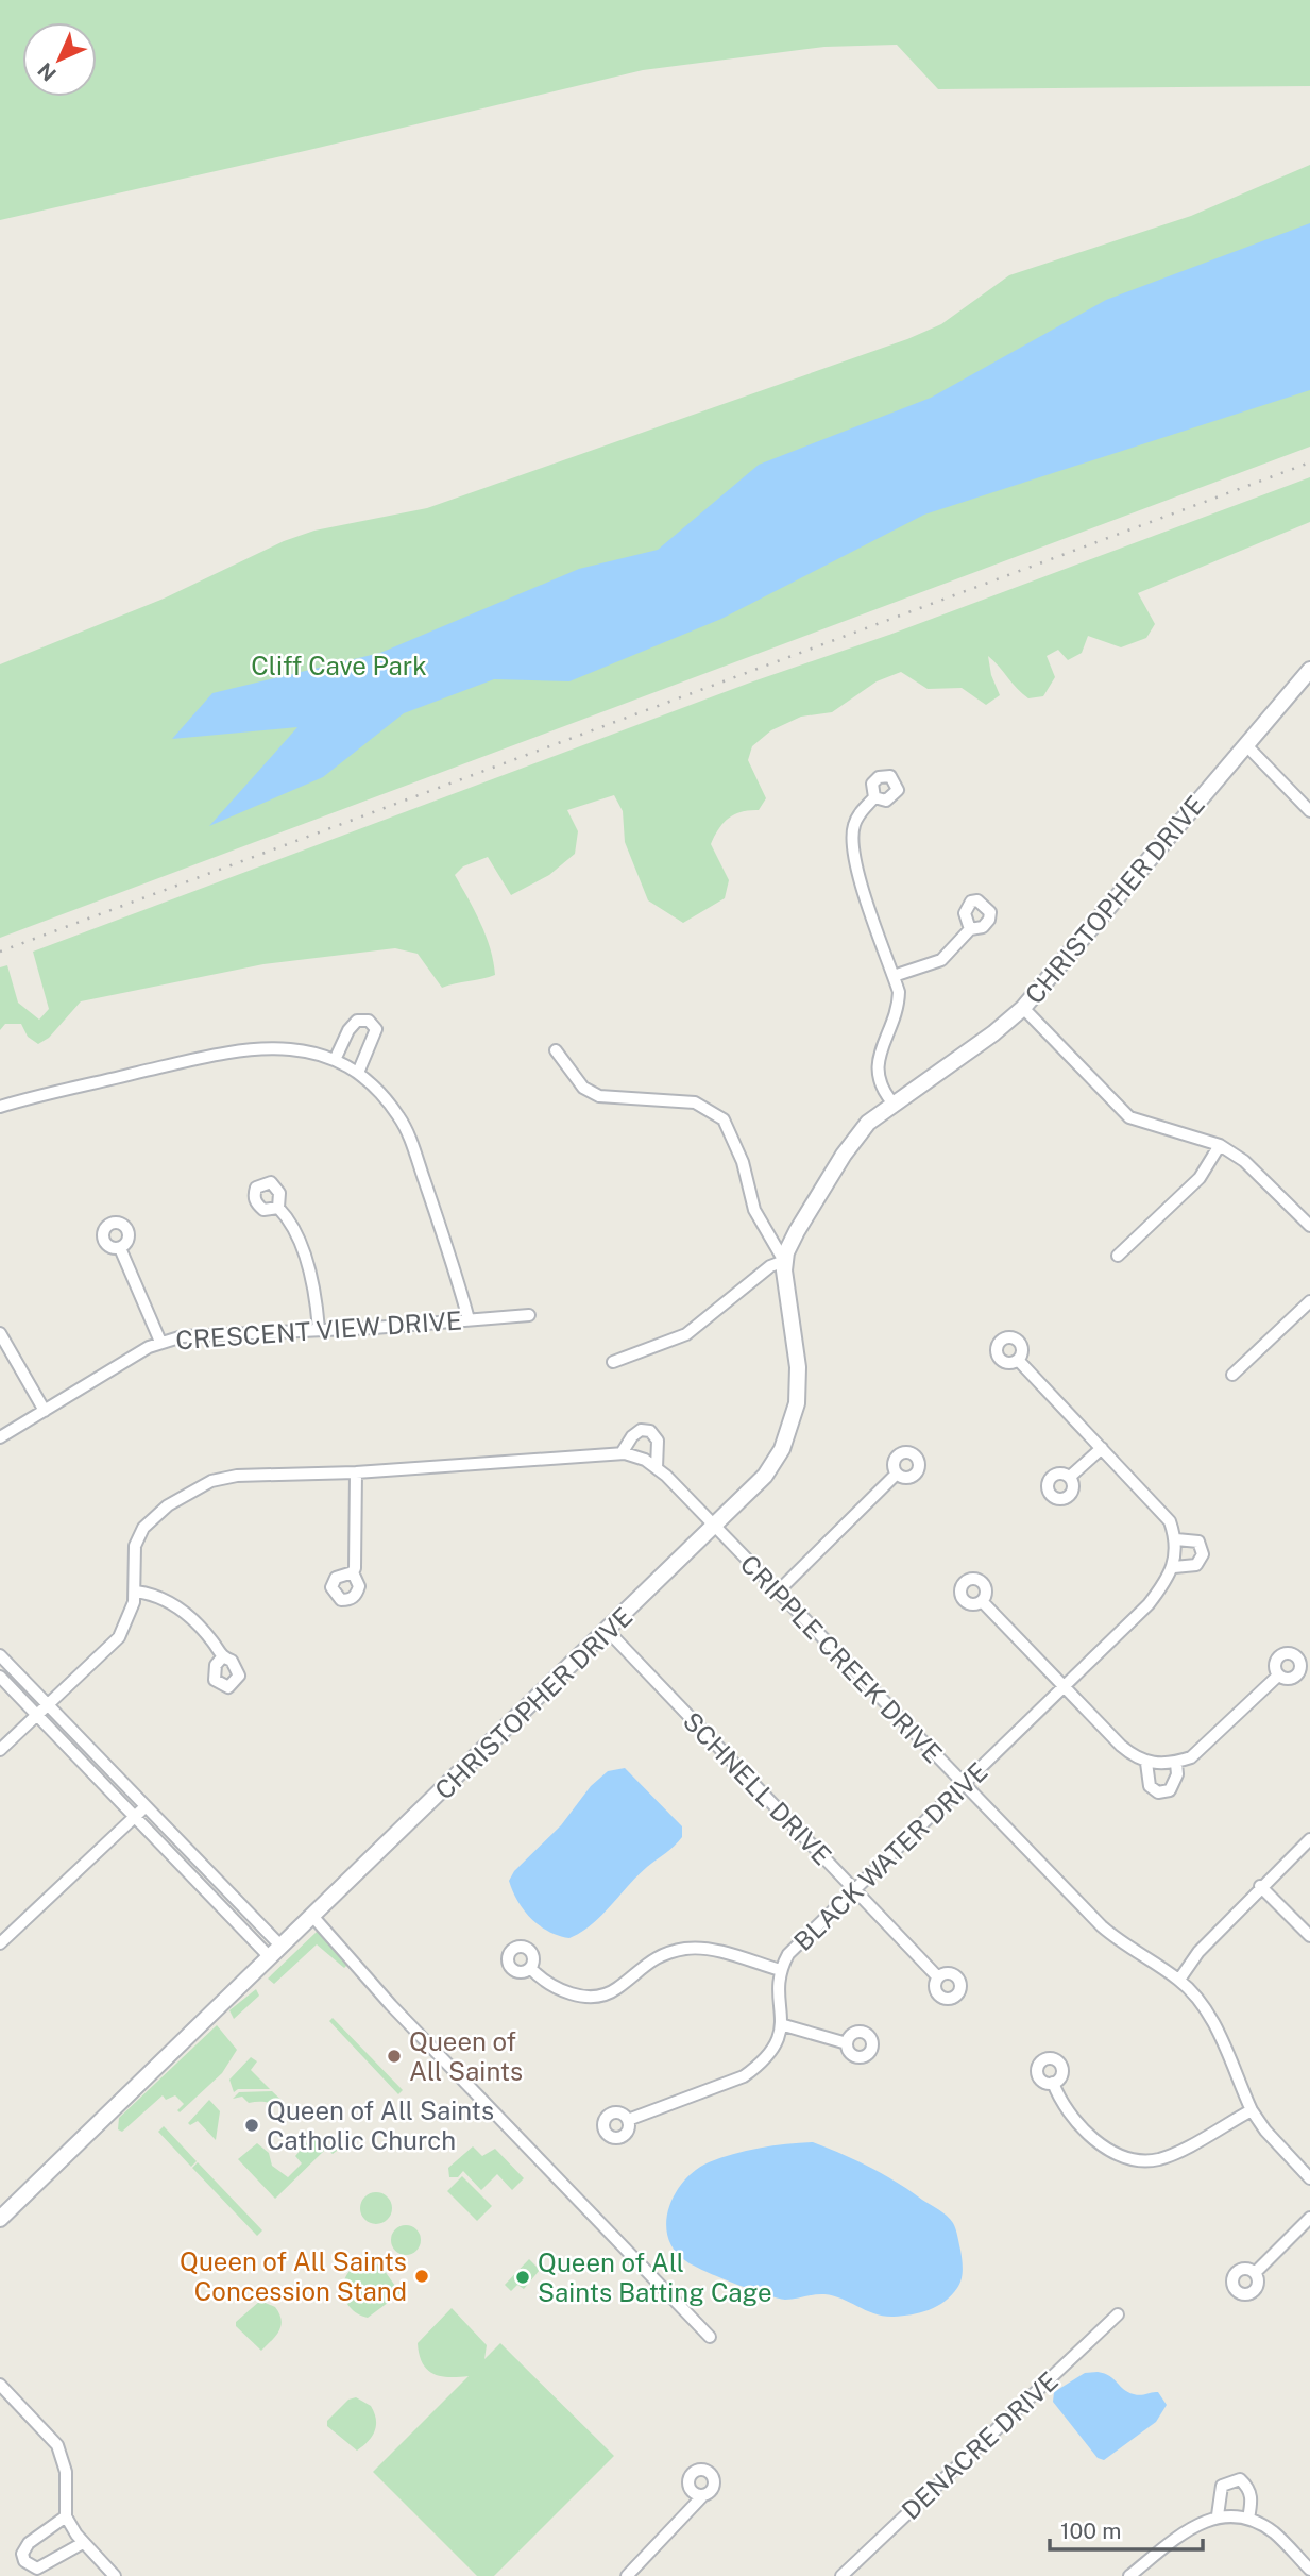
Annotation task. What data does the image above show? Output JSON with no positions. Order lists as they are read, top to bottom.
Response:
{
  "streets": {
    "street": [
      "CHRISTOPHER DRIVE",
      "CRESCENT VIEW DRIVE",
      "CRIPPLE CREEK DRIVE",
      "SCHNELL DRIVE",
      "BLACK WATER DRIVE",
      "DENACRE DRIVE"
    ]
  },
  "crossings": [
    ["CHRISTOPHER DRIVE", "CRIPPLE CREEK DRIVE"],
    ["CHRISTOPHER DRIVE", "SCHNELL DRIVE"],
    ["CRIPPLE CREEK DRIVE", "BLACK WATER DRIVE"],
    ["SCHNELL DRIVE", "BLACK WATER DRIVE"]
  ],
  "parks": ["Cliff Cave Park"],
  "places": [
    "Queen of All Saints",
    "Queen of All Saints Catholic Church",
    "Queen of All Saints Concession Stand",
    "Queen of All Saints Batting Cage"
  ],
  "scale_bar": "100 m",
  "north": "bottom left"
}
